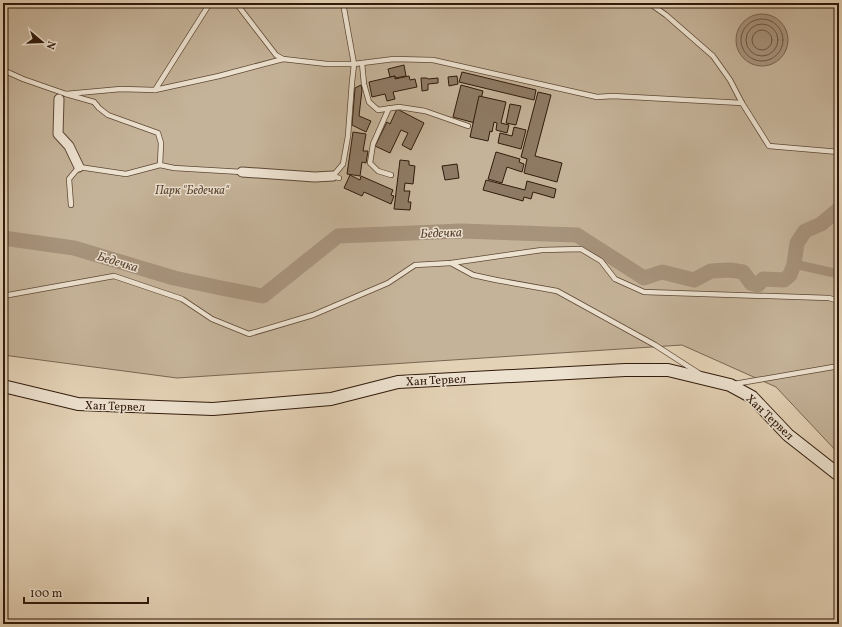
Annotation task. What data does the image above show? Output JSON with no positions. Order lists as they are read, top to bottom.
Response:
{
  "streets": {
    "street": ["Хан Тервел"]
  },
  "water": ["Бедечка"],
  "parks": ["Парк \"Бедечка\""],
  "scale_bar": "100 m",
  "north": "right"
}
